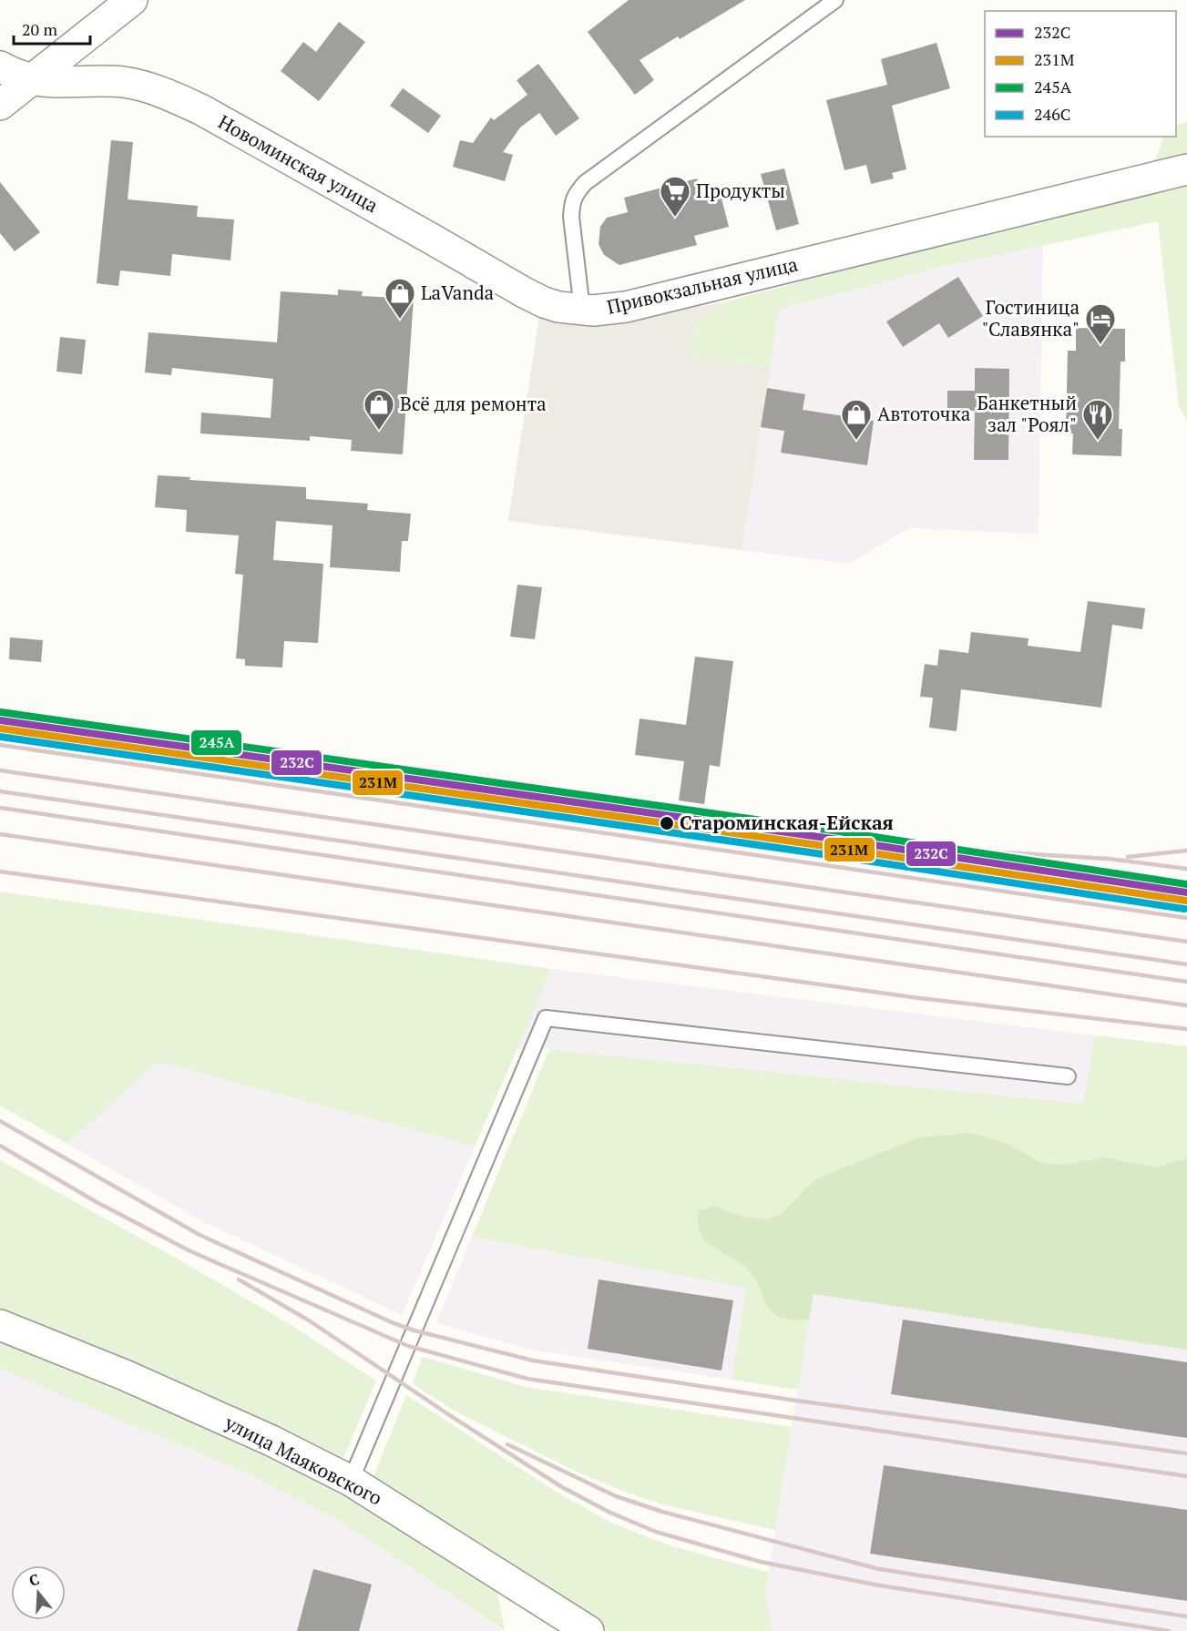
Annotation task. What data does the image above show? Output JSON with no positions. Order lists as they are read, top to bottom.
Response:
{
  "streets": {
    "street": ["Новоминская улица", "Привокзальная улица", "улица Маяковского"]
  },
  "crossings": [
    ["Новоминская улица", "Привокзальная улица"]
  ],
  "places": {
    "supermarket": ["Продукты"],
    "shop": ["LaVanda", "Всё для ремонта", "Автоточка"],
    "hotel": ["Гостиница \"Славянка\""],
    "restaurant": ["Банкетный зал \"Роял\""],
    "other": ["Староминская-Ейская"]
  },
  "lines": [
    "transit line 245А",
    "transit line 232C",
    "transit line 231М",
    "transit line 246С"
  ],
  "legend": [
    "232C",
    "231М",
    "245А",
    "246С"
  ],
  "scale_bar": "20 m",
  "north": "top"
}
